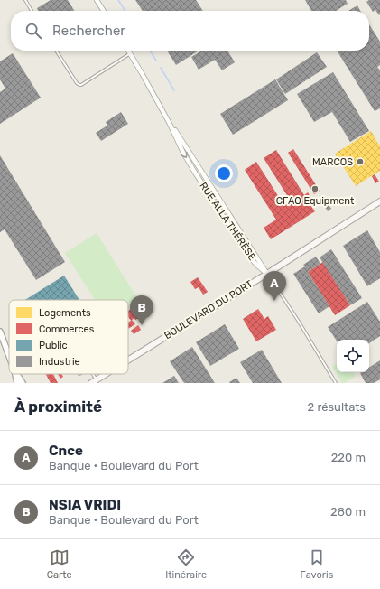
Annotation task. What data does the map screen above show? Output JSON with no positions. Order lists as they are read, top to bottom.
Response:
{
  "streets": {
    "main road": ["BOULEVARD DU PORT"],
    "street": ["RUE ALLA THÉRÈSE"]
  },
  "crossings": [
    ["RUE ALLA THÉRÈSE", "BOULEVARD DU PORT"]
  ],
  "one_way": ["RUE ALLA THÉRÈSE"],
  "places": ["MARCOS", "CFAO Equipment"],
  "legend": [
    "Logements",
    "Commerces",
    "Public",
    "Industrie"
  ],
  "page": {
    "search": "Rechercher",
    "pins": ["A", "B"],
    "heading": ["À proximité", "2 résultats"],
    "list": [
      {
        "mark": "A",
        "name": "Cnce",
        "note": "Banque · Boulevard du Port",
        "value": "220 m"
      },
      {
        "mark": "B",
        "name": "NSIA VRIDI",
        "note": "Banque · Boulevard du Port",
        "value": "280 m"
      }
    ],
    "nav": ["Carte", "Itinéraire", "Favoris"]
  }
}
